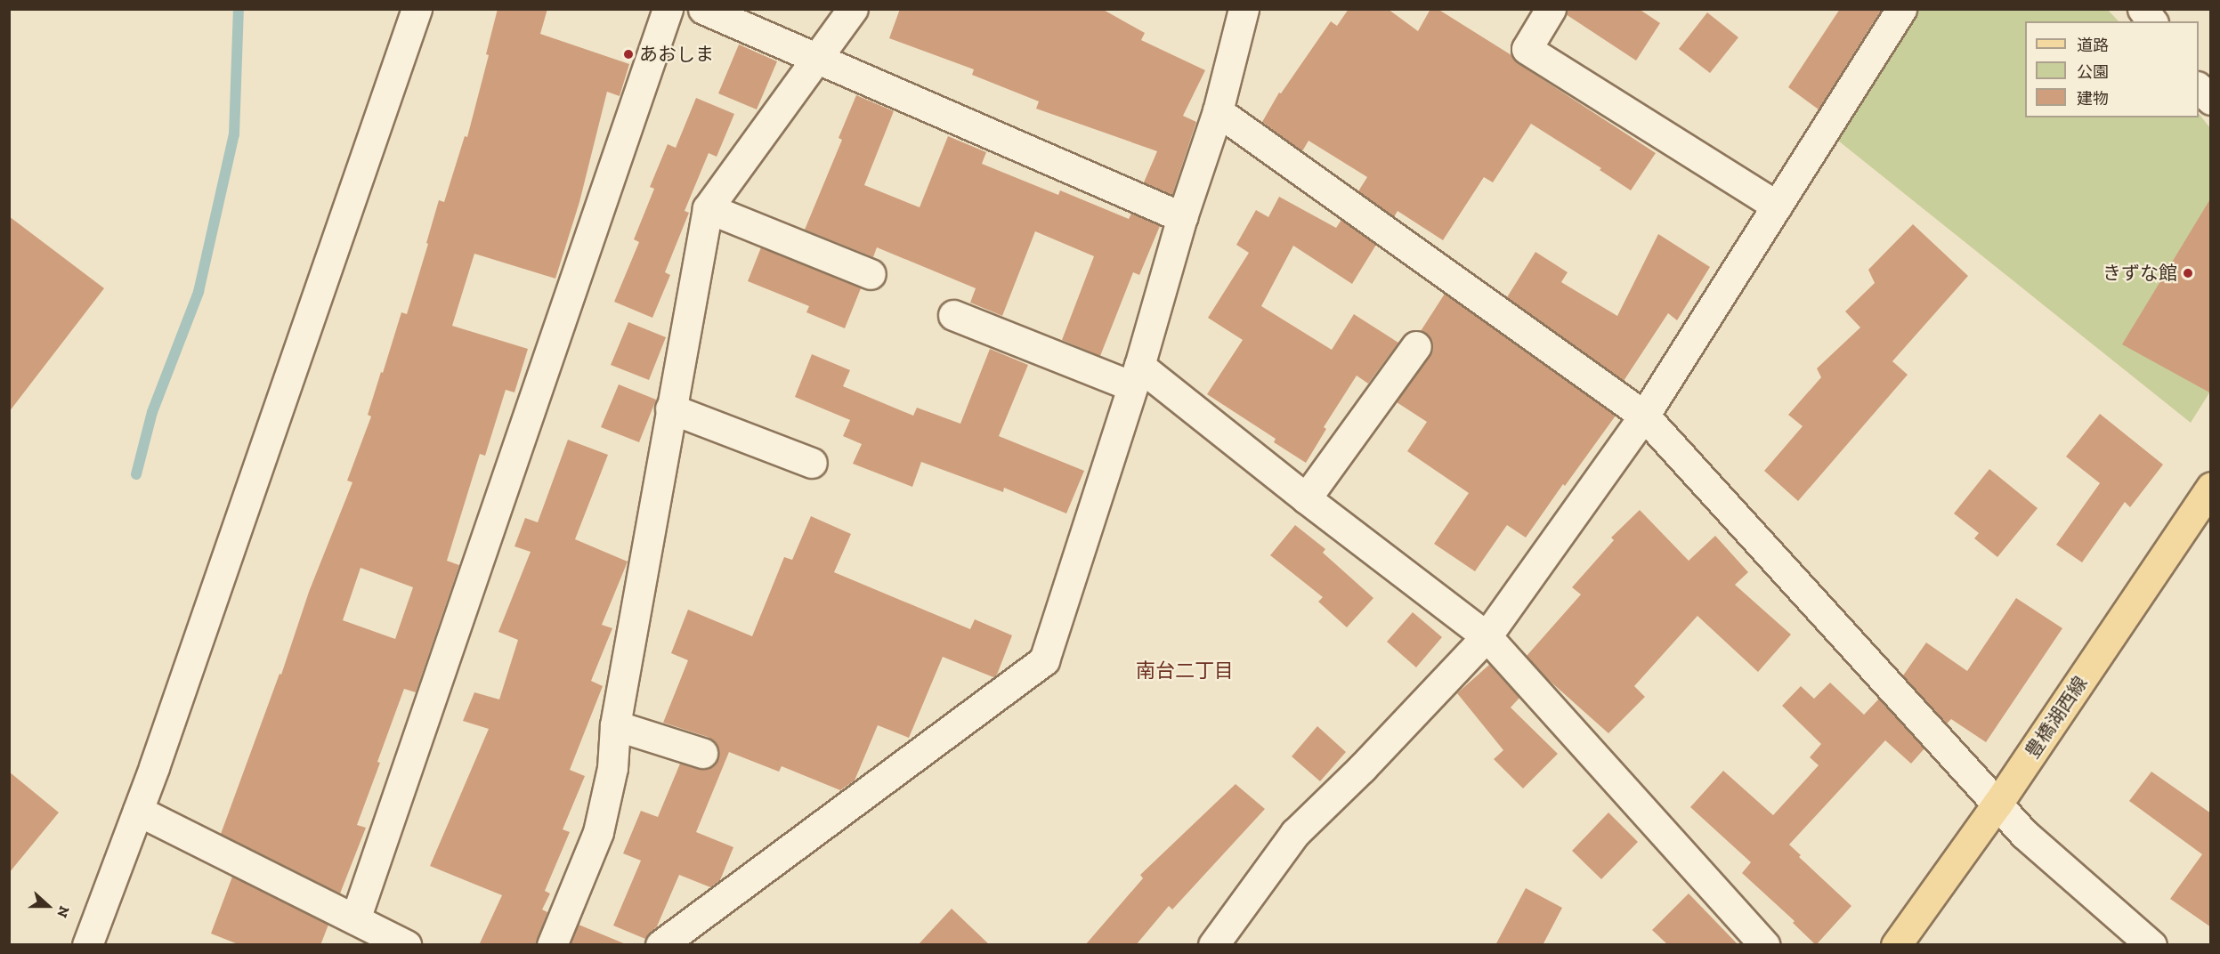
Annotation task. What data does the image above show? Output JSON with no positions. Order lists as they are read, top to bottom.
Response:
{
  "streets": {
    "main road": ["豊橋湖西線"]
  },
  "districts": ["南台二丁目"],
  "places": ["あおしま", "きずな館"],
  "legend": ["道路", "公園", "建物"],
  "north": "right"
}
